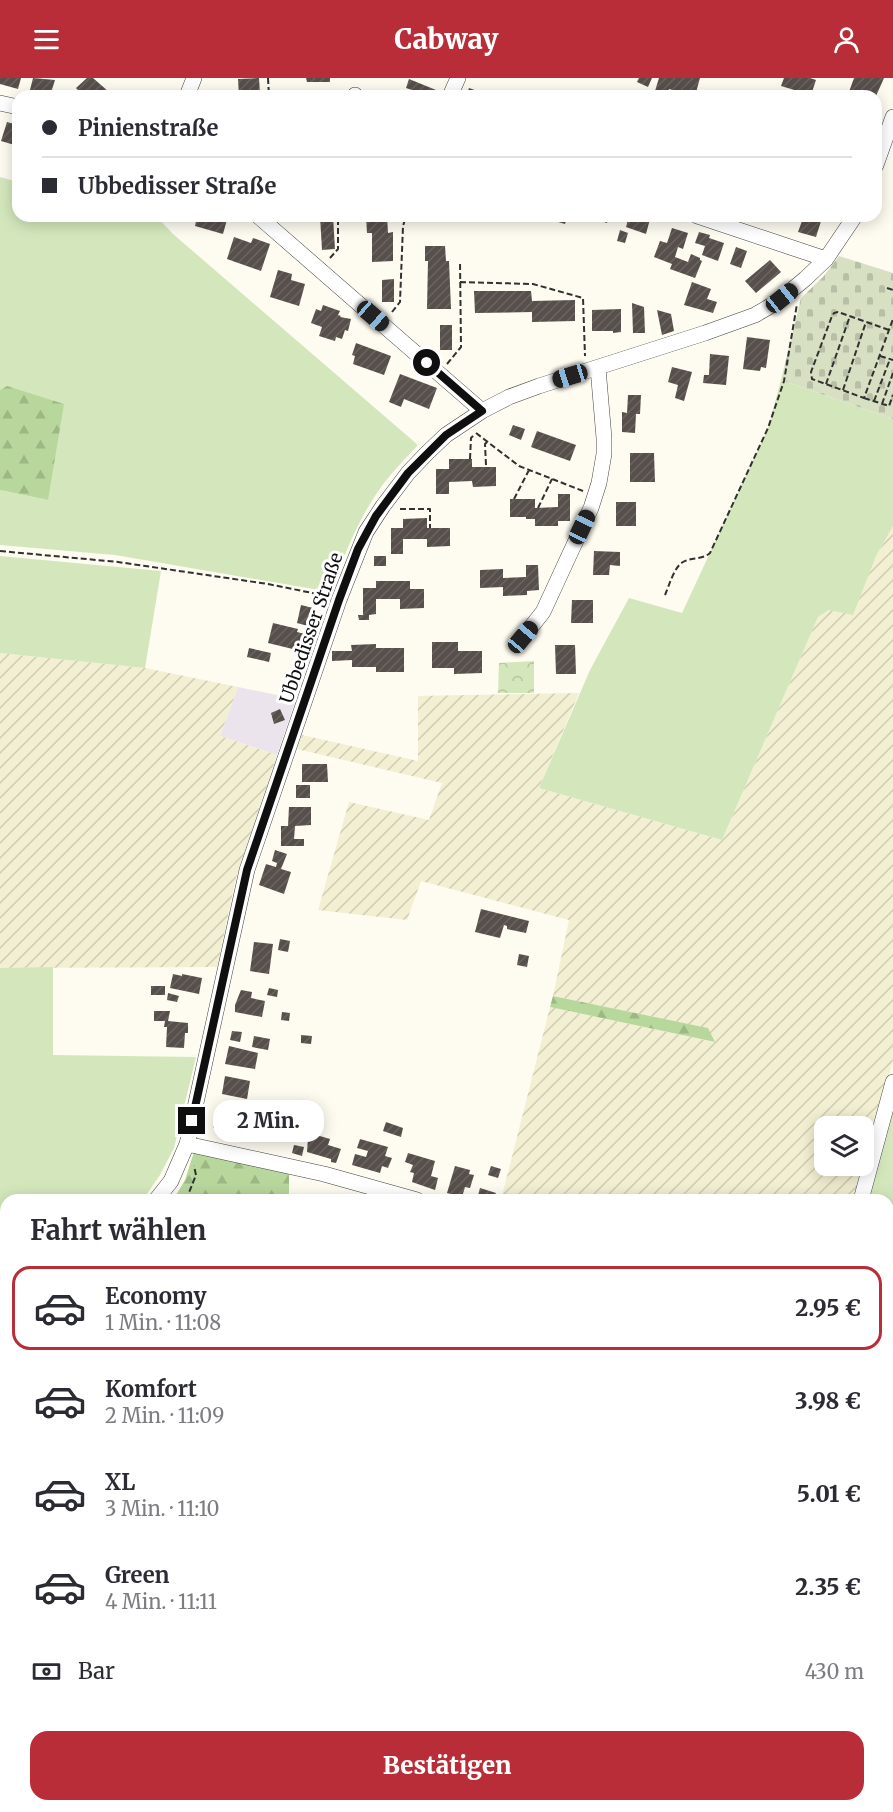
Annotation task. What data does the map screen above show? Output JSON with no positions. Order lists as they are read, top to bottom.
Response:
{
  "streets": {
    "street": ["Ubbedisser Straße"]
  },
  "page": {
    "header": "Cabway",
    "banner": ["Pinienstraße", "Ubbedisser Straße"],
    "bubble": "2 Min.",
    "heading": "Fahrt wählen",
    "list": [
      {
        "name": "Economy",
        "note": "1 Min. · 11:08",
        "value": "2.95 €"
      },
      {
        "name": "Komfort",
        "note": "2 Min. · 11:09",
        "value": "3.98 €"
      },
      {
        "name": "XL",
        "note": "3 Min. · 11:10",
        "value": "5.01 €"
      },
      {
        "name": "Green",
        "note": "4 Min. · 11:11",
        "value": "2.35 €"
      }
    ],
    "pay": ["Bar", "430 m"],
    "buttons": "Bestätigen"
  }
}
